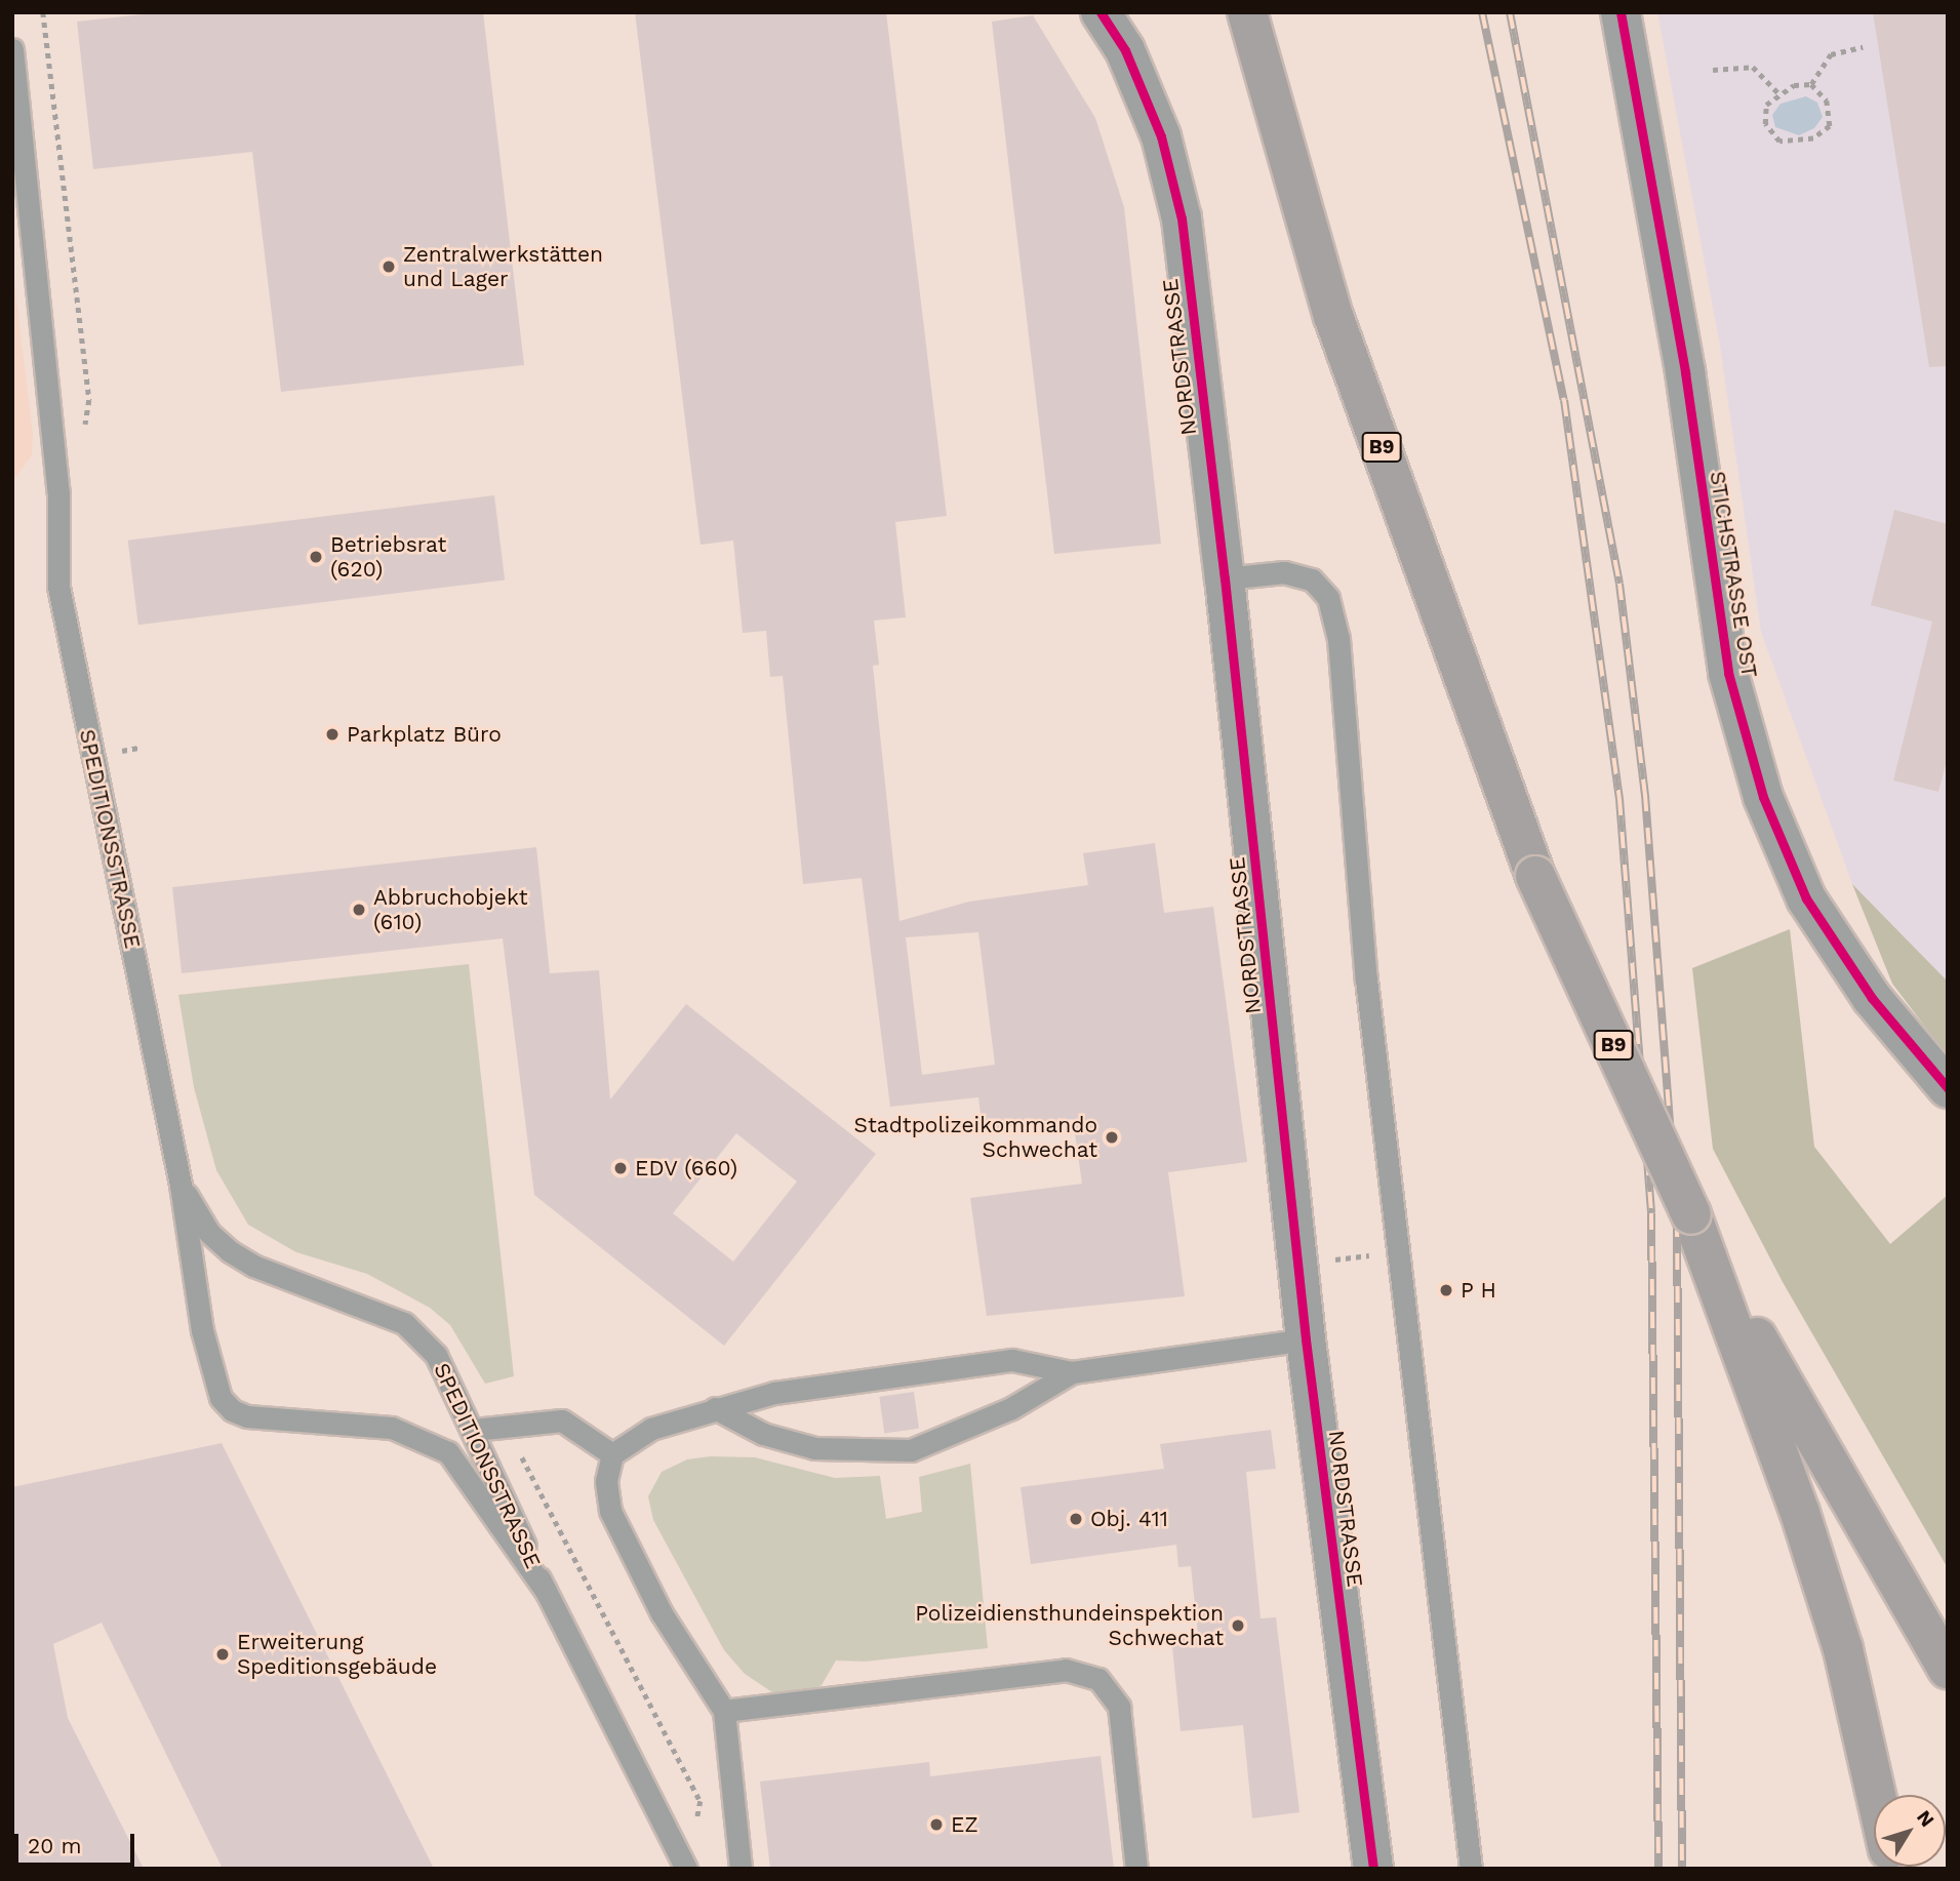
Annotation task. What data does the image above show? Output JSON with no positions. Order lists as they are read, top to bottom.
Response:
{
  "streets": {
    "main road": ["B9"],
    "street": ["NORDSTRASSE", "STICHSTRASSE OST"],
    "lane": ["SPEDITIONSSTRASSE"]
  },
  "places": [
    "Zentralwerkstätten und Lager",
    "Betriebsrat (620)",
    "Parkplatz Büro",
    "Abbruchobjekt (610)",
    "Stadtpolizeikommando Schwechat",
    "EDV (660)",
    "P H",
    "Obj. 411",
    "Polizeidiensthundeinspektion Schwechat",
    "Erweiterung Speditionsgebäude",
    "EZ"
  ],
  "scale_bar": "20 m",
  "north": "top right"
}
